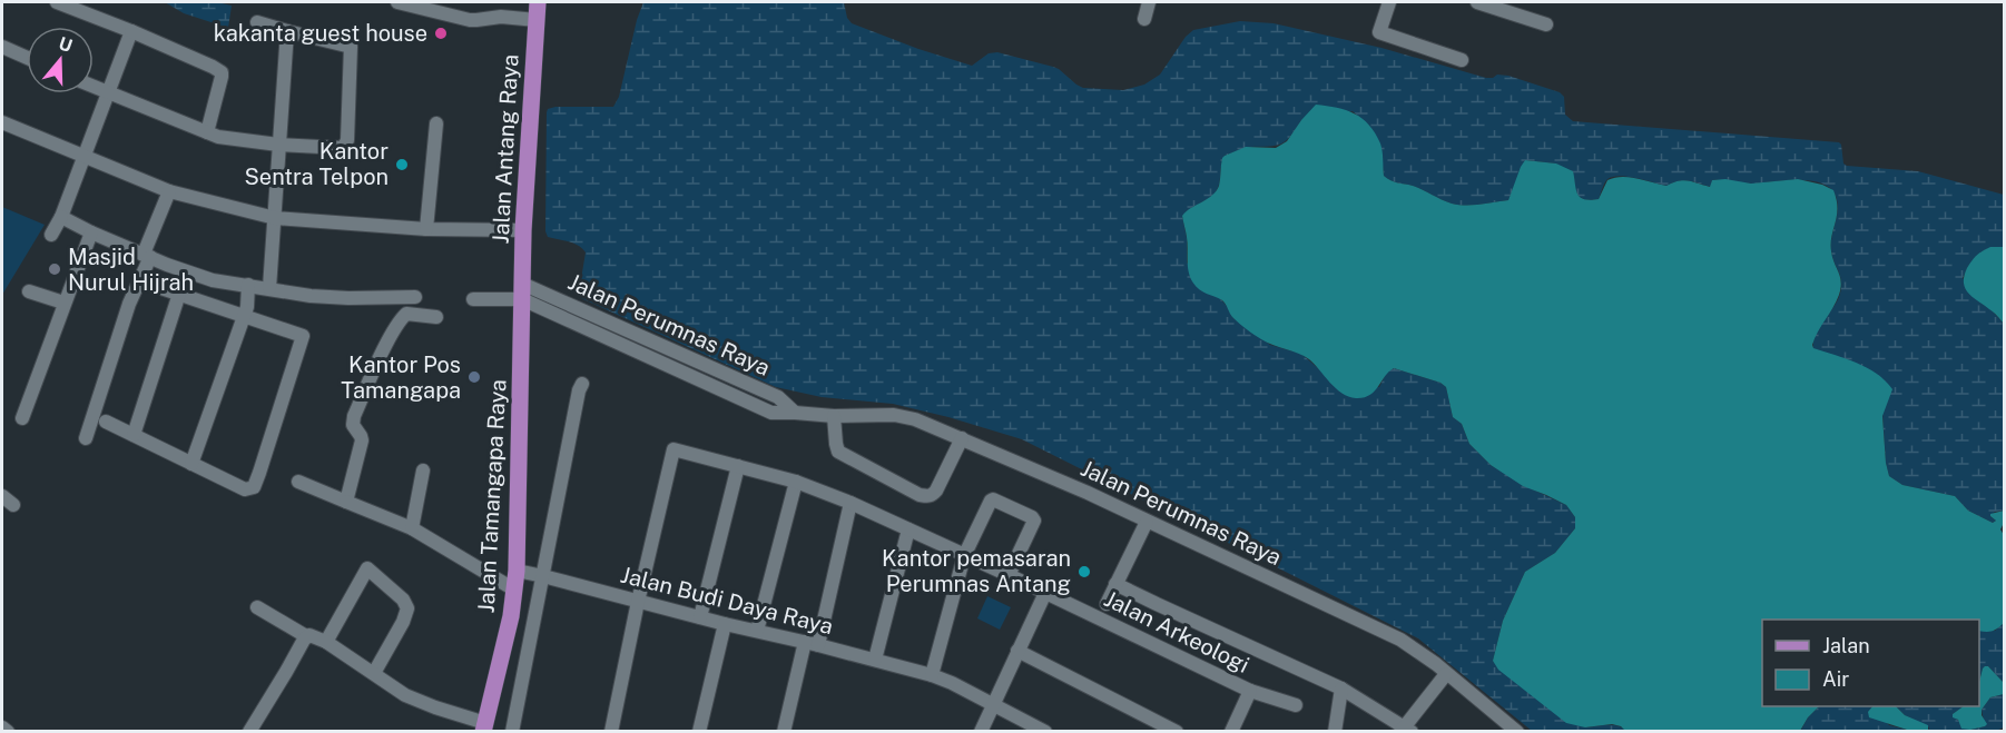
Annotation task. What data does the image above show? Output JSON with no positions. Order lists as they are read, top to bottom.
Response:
{
  "streets": {
    "main road": ["Jalan Antang Raya", "Jalan Tamangapa Raya"],
    "street": ["Jalan Perumnas Raya", "Jalan Budi Daya Raya", "Jalan Arkeologi"]
  },
  "crossings": [
    ["Jalan Antang Raya", "Jalan Perumnas Raya"],
    ["Jalan Antang Raya", "Jalan Tamangapa Raya"],
    ["Jalan Perumnas Raya", "Jalan Tamangapa Raya"],
    ["Jalan Tamangapa Raya", "Jalan Budi Daya Raya"],
    ["Jalan Budi Daya Raya", "Jalan Arkeologi"]
  ],
  "places": [
    "kakanta guest house",
    "Kantor Sentra Telpon",
    "Masjid Nurul Hijrah",
    "Kantor Pos Tamangapa",
    "Kantor pemasaran Perumnas Antang"
  ],
  "legend": ["Jalan", "Air"],
  "north": "top"
}
